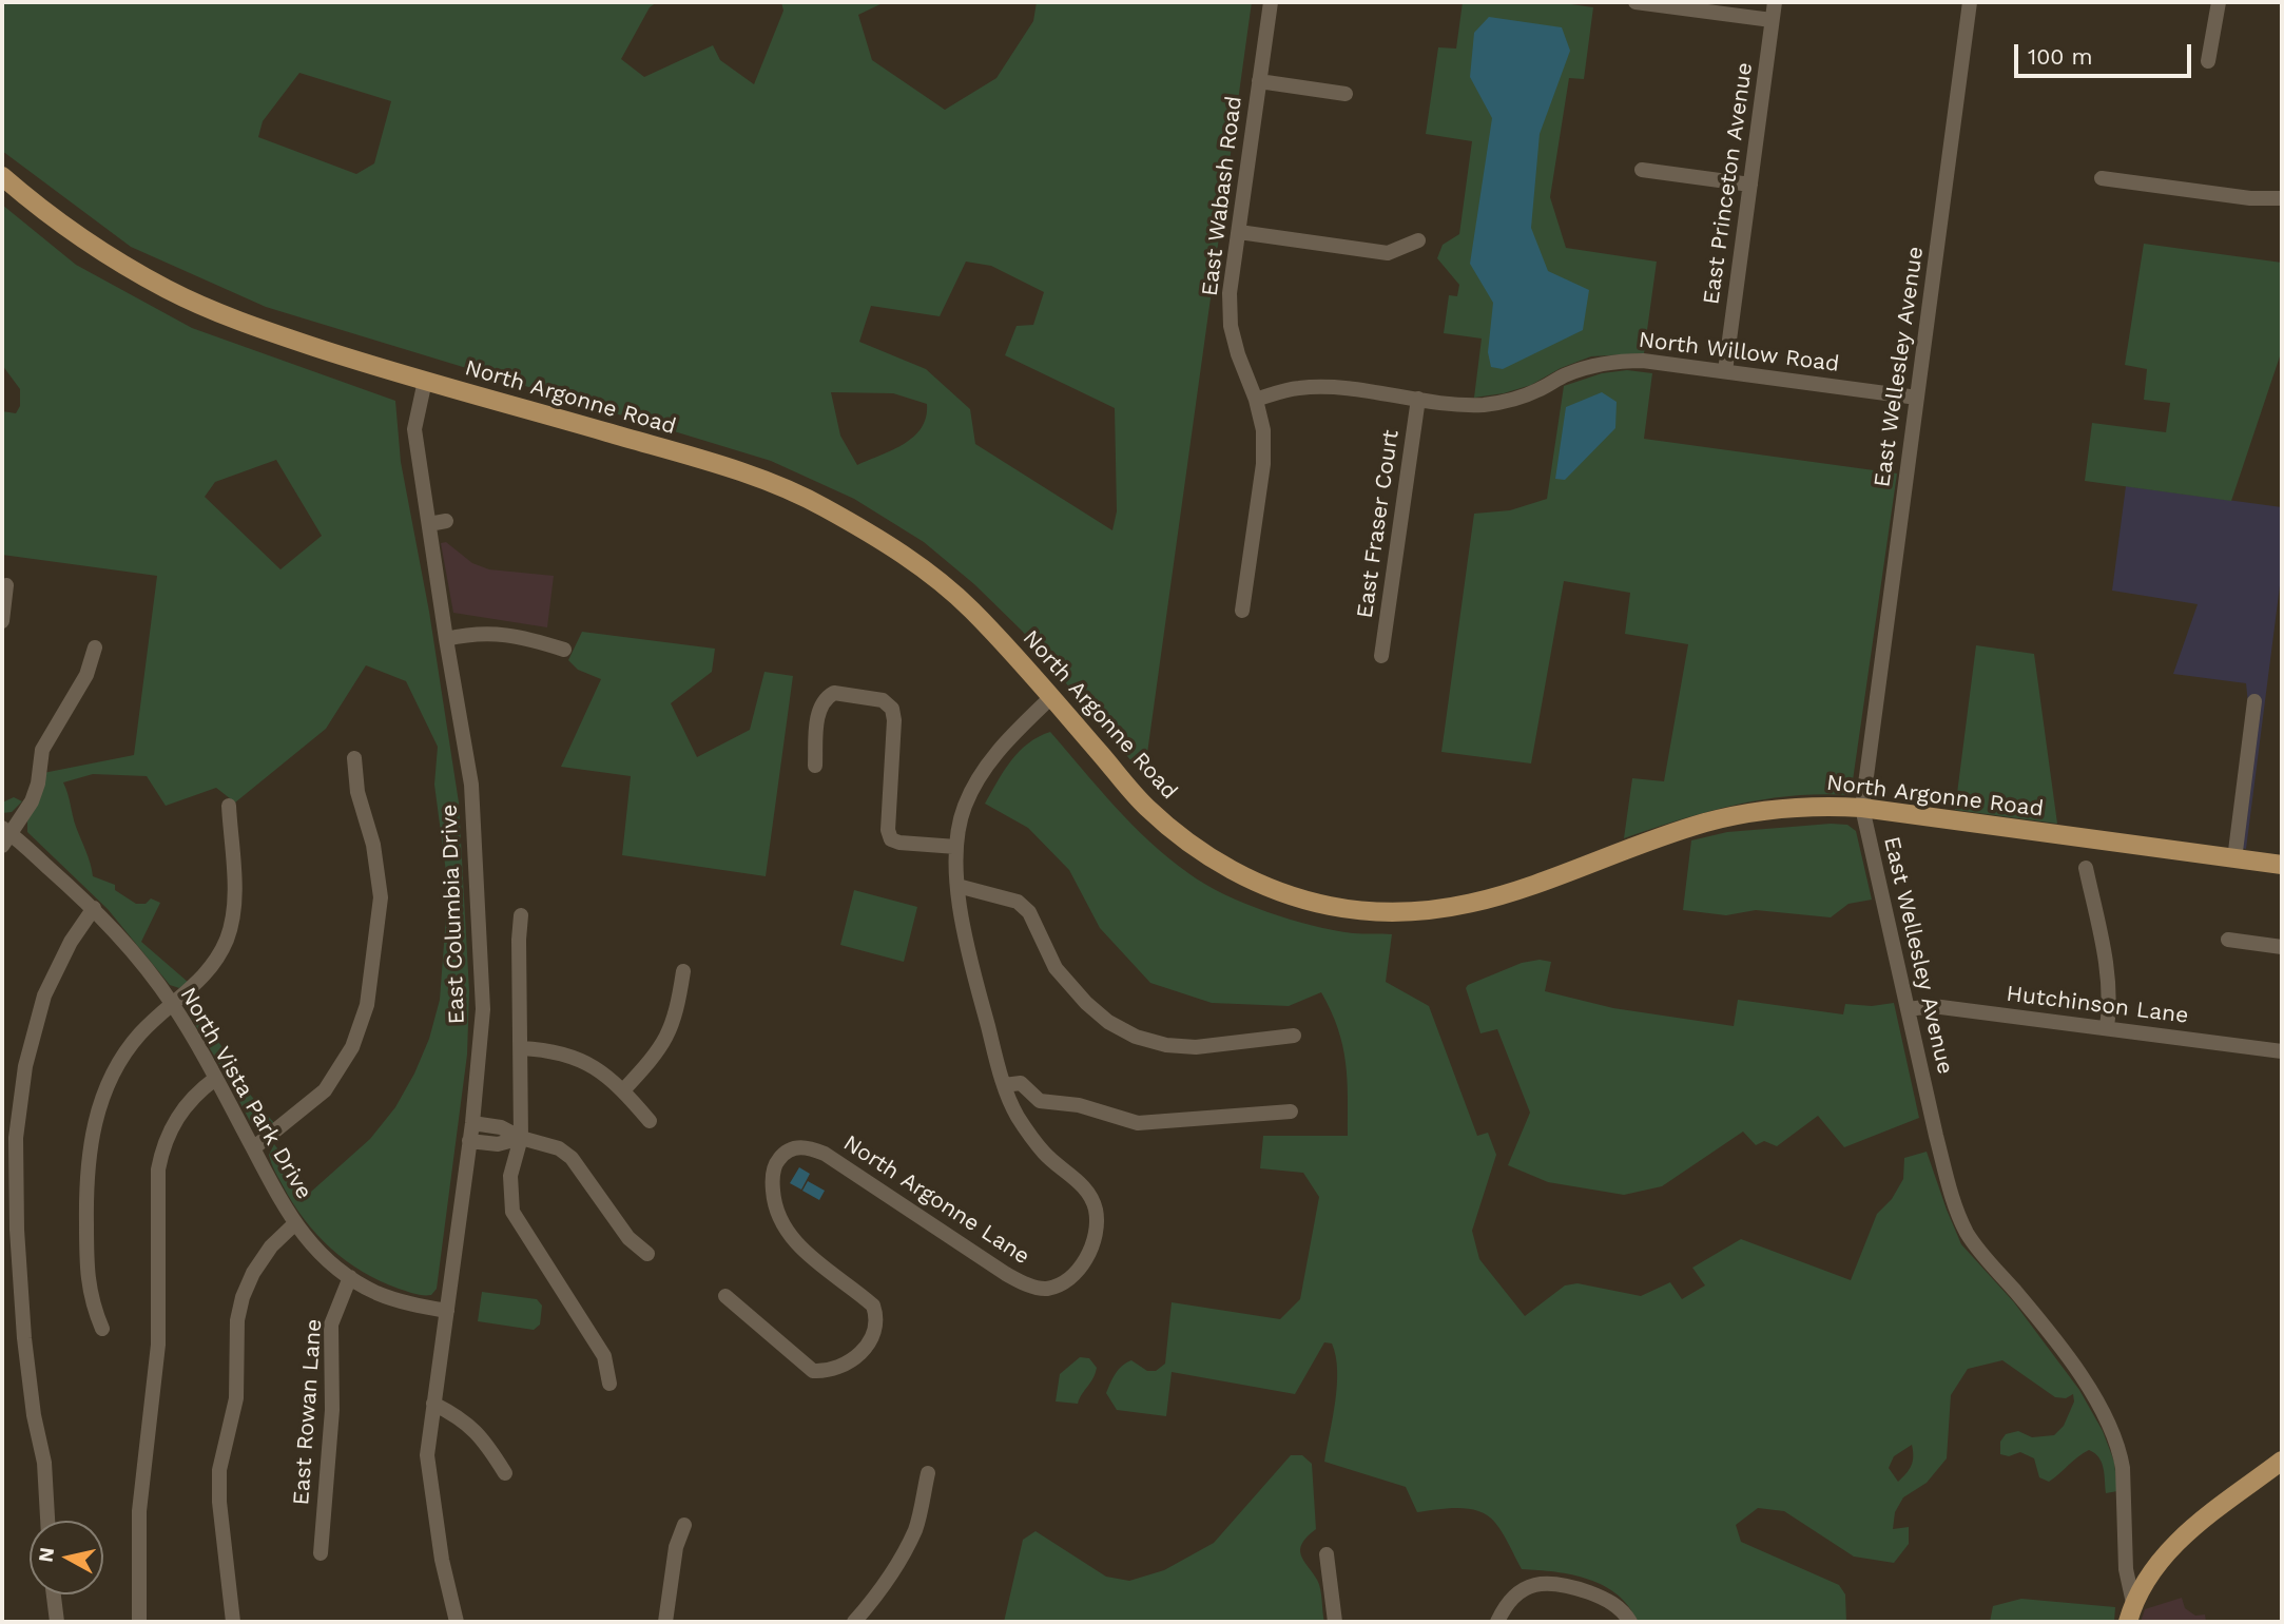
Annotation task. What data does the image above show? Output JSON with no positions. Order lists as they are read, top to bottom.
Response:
{
  "streets": {
    "main road": ["North Argonne Road"],
    "street": [
      "East Princeton Avenue",
      "East Wabash Road",
      "North Willow Road",
      "East Wellesley Avenue",
      "East Fraser Court",
      "East Columbia Drive",
      "Hutchinson Lane",
      "North Vista Park Drive",
      "North Argonne Lane",
      "East Rowan Lane"
    ]
  },
  "crossings": [
    ["East Princeton Avenue", "North Willow Road"],
    ["East Wabash Road", "North Willow Road"],
    ["North Willow Road", "East Wellesley Avenue"],
    ["North Willow Road", "East Fraser Court"],
    ["East Wellesley Avenue", "North Argonne Road"],
    ["East Wellesley Avenue", "Hutchinson Lane"],
    ["North Argonne Road", "East Columbia Drive"],
    ["East Columbia Drive", "North Vista Park Drive"],
    ["North Vista Park Drive", "East Rowan Lane"]
  ],
  "scale_bar": "100 m",
  "north": "left"
}
